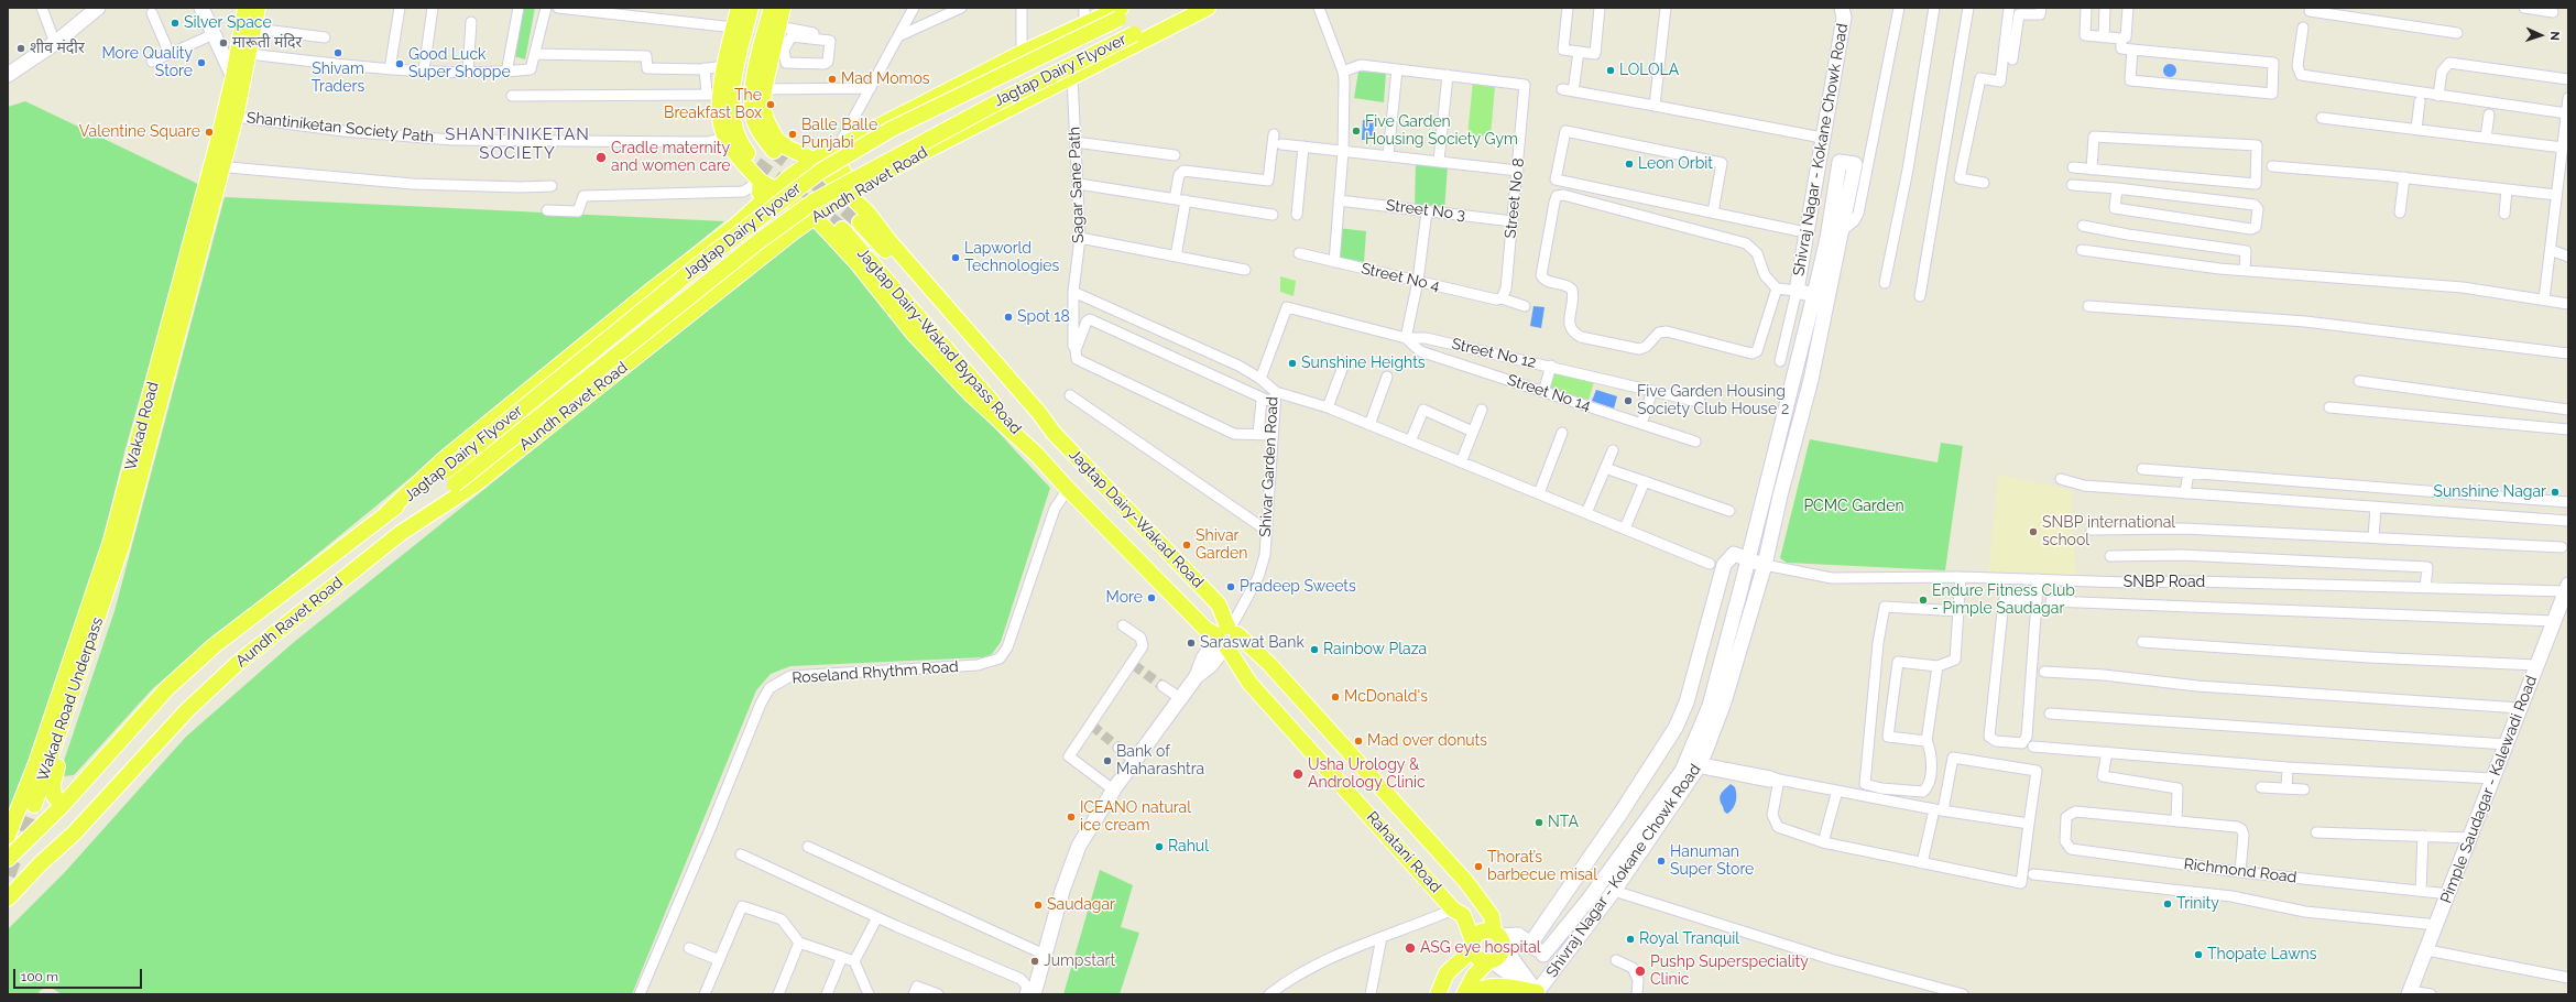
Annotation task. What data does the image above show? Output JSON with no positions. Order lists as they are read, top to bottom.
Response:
{
  "streets": {
    "main road": [
      "Jagtap Dairy Flyover",
      "Aundh Ravet Road",
      "Jagtap Dairy-Wakad Bypass Road",
      "Wakad Road",
      "Jagtap Dairy-Wakad Road",
      "Wakad Road Underpass",
      "Rahatani Road"
    ],
    "street": [
      "Shantiniketan Society Path",
      "Shivraj Nagar - Kokane Chowk Road",
      "Sagar Sane Path",
      "Street No 8",
      "Street No 3",
      "Street No 4",
      "Street No 12",
      "Street No 14",
      "Shivar Garden Road",
      "SNBP Road",
      "Roseland Rhythm Road",
      "Pimple Saudagar - Kalewadi Road",
      "Richmond Road"
    ]
  },
  "crossings": [
    ["Jagtap Dairy Flyover", "Aundh Ravet Road"],
    ["Shantiniketan Society Path", "Wakad Road"],
    ["Shivraj Nagar - Kokane Chowk Road", "SNBP Road"],
    ["Aundh Ravet Road", "Sagar Sane Path"],
    ["Sagar Sane Path", "Shivar Garden Road"],
    ["Street No 8", "Street No 3"],
    ["Street No 8", "Street No 4"],
    ["Street No 12", "Street No 14"],
    ["Street No 12", "Shivar Garden Road"],
    ["Wakad Road", "Wakad Road Underpass"],
    ["Shivar Garden Road", "Jagtap Dairy-Wakad Road"],
    ["Shivar Garden Road", "Rahatani Road"],
    ["Jagtap Dairy-Wakad Road", "Rahatani Road"],
    ["SNBP Road", "Pimple Saudagar - Kalewadi Road"],
    ["Pimple Saudagar - Kalewadi Road", "Richmond Road"]
  ],
  "districts": ["SHANTINIKETAN SOCIETY"],
  "parks": ["PCMC Garden"],
  "places": [
    "Silver Space",
    "मारूती मंदिर",
    "शीव मंदीर",
    "Shivam Traders",
    "More Quality Store",
    "Good Luck Super Shoppe",
    "LOLOLA",
    "Mad Momos",
    "The Breakfast Box",
    "Five Garden Housing Society Gym",
    "Valentine Square",
    "Balle Balle Punjabi",
    "Cradle maternity and women care",
    "Leon Orbit",
    "Lapworld Technologies",
    "Spot 18",
    "Sunshine Heights",
    "Five Garden Housing Society Club House 2",
    "Sunshine Nagar",
    "SNBP international school",
    "Shivar Garden",
    "Pradeep Sweets",
    "More",
    "Endure Fitness Club - Pimple Saudagar",
    "Saraswat Bank",
    "Rainbow Plaza",
    "McDonald's",
    "Mad over donuts",
    "Bank of Maharashtra",
    "Usha Urology & Andrology Clinic",
    "ICEANO natural ice cream",
    "NTA",
    "Rahul",
    "Hanuman Super Store",
    "Thorat’s barbecue misal",
    "Trinity",
    "Saudagar",
    "Royal Tranquil",
    "ASG eye hospital",
    "Thopate Lawns",
    "Jumpstart",
    "Pushp Superspeciality Clinic"
  ],
  "scale_bar": "100 m",
  "north": "right"
}
